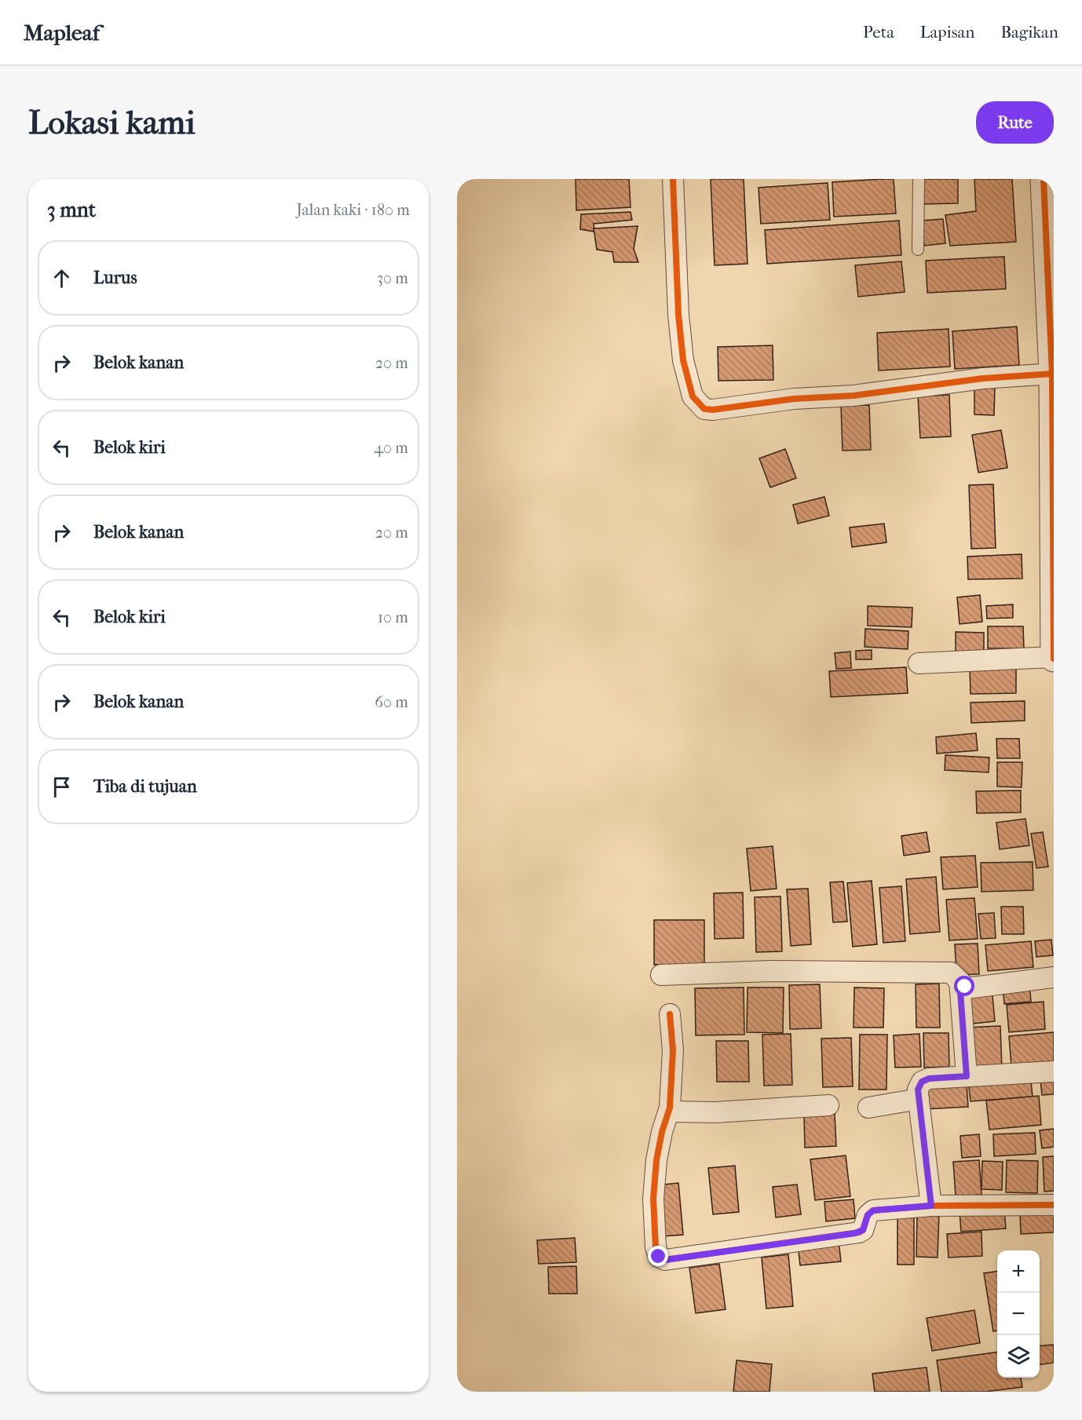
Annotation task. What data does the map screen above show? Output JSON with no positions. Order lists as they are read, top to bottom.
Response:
{
  "page": {
    "header": "Mapleaf",
    "nav": ["Peta", "Lapisan", "Bagikan"],
    "buttons": "Rute",
    "title": "Lokasi kami",
    "heading": ["3 mnt", "Jalan kaki · 180 m"],
    "list": [
      ["Lurus", "30 m"],
      ["Belok kanan", "20 m"],
      ["Belok kiri", "40 m"],
      ["Belok kanan", "20 m"],
      ["Belok kiri", "10 m"],
      ["Belok kanan", "60 m"],
      "Tiba di tujuan"
    ],
    "map_buttons": ["+", "−"]
  }
}
